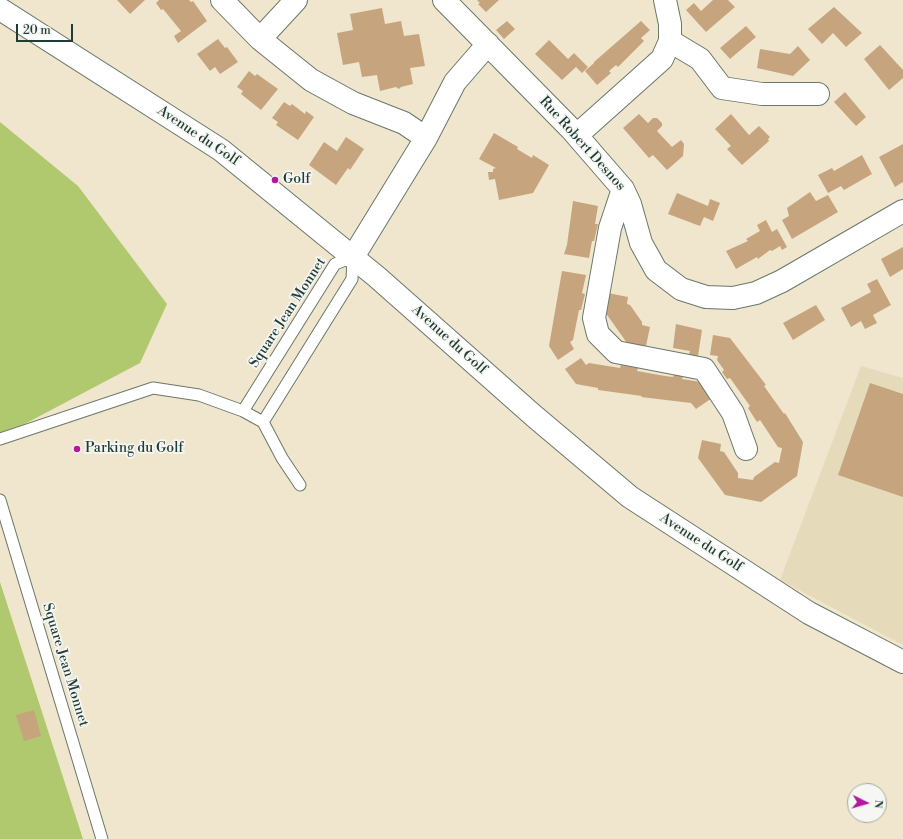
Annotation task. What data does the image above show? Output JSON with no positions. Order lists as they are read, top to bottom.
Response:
{
  "streets": {
    "street": ["Avenue du Golf", "Rue Robert Desnos"],
    "lane": ["Square Jean Monnet"]
  },
  "crossings": [
    ["Avenue du Golf", "Square Jean Monnet"]
  ],
  "places": ["Golf", "Parking du Golf"],
  "scale_bar": "20 m",
  "north": "right"
}
